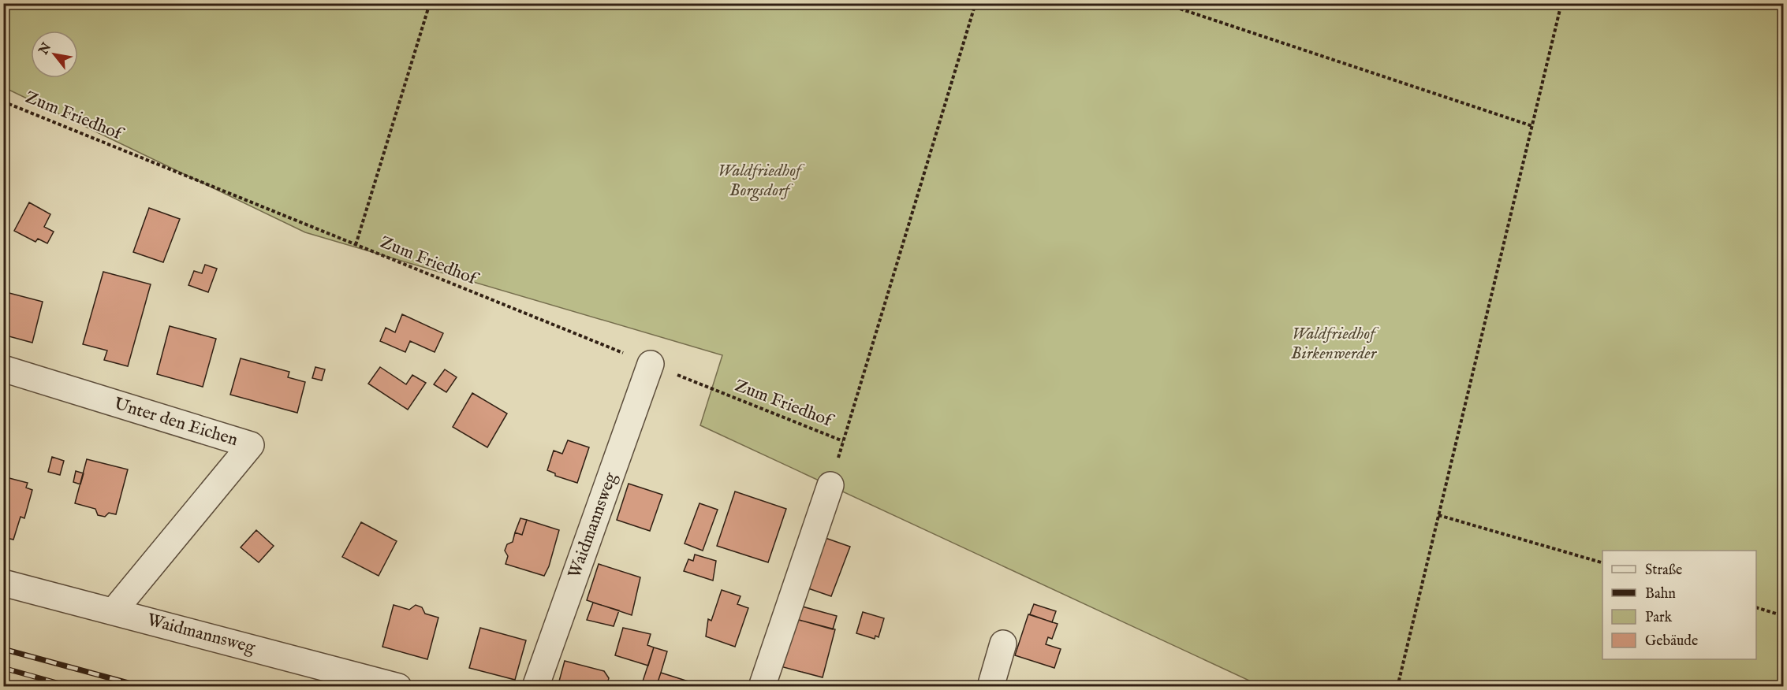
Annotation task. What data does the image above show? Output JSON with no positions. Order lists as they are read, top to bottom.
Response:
{
  "streets": {
    "street": ["Unter den Eichen", "Waidmannsweg"],
    "path": ["Zum Friedhof"]
  },
  "crossings": [
    ["Zum Friedhof", "Waidmannsweg"],
    ["Unter den Eichen", "Waidmannsweg"]
  ],
  "parks": ["Waldfriedhof Borgsdorf", "Waldfriedhof Birkenwerder"],
  "legend": [
    "Straße",
    "Bahn",
    "Park",
    "Gebäude"
  ],
  "north": "top left"
}
